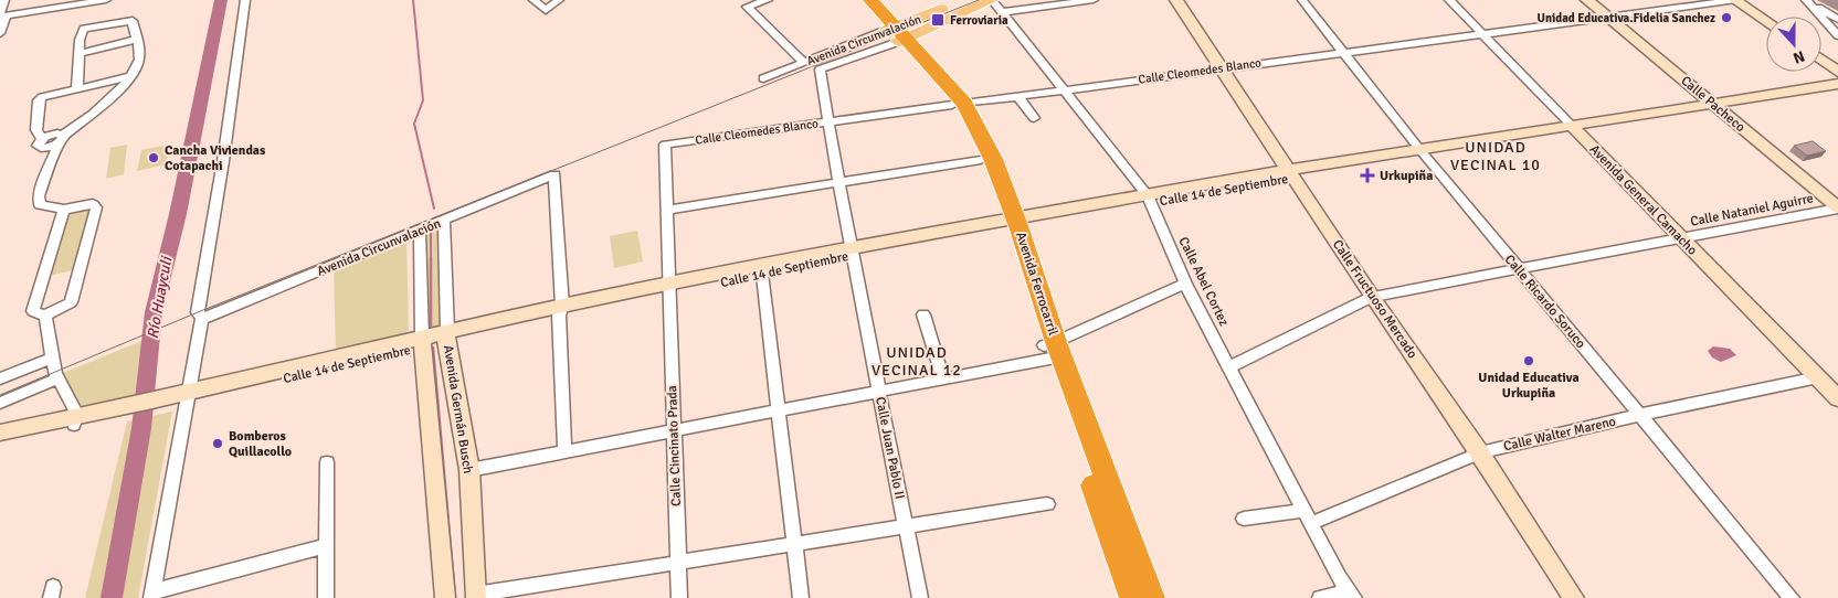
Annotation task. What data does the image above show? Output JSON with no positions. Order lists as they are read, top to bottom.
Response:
{
  "streets": {
    "highway": ["Avenida Ferrocarril"],
    "main road": ["Avenida Circunvalación"],
    "street": [
      "Calle Cleomedes Blanco",
      "Calle Pacheco",
      "Calle 14 de Septiembre",
      "Avenida General Camacho",
      "Calle Nataniel Aguirre",
      "Calle Abel Cortez",
      "Calle Fructuoso Mercado",
      "Calle Ricardo Soruco",
      "Avenida Germán Busch",
      "Calle Walter Mareno",
      "Calle Cincinato Prada",
      "Calle Juan Pablo II"
    ]
  },
  "crossings": [
    ["Avenida Circunvalación", "Calle 14 de Septiembre"],
    ["Avenida Circunvalación", "Calle Abel Cortez"],
    ["Avenida Circunvalación", "Avenida Ferrocarril"],
    ["Avenida Circunvalación", "Avenida Germán Busch"],
    ["Avenida Circunvalación", "Calle Juan Pablo II"],
    ["Calle Cleomedes Blanco", "Calle Pacheco"],
    ["Calle Cleomedes Blanco", "Avenida General Camacho"],
    ["Calle Cleomedes Blanco", "Calle Abel Cortez"],
    ["Calle Cleomedes Blanco", "Avenida Ferrocarril"],
    ["Calle Cleomedes Blanco", "Calle Fructuoso Mercado"],
    ["Calle Cleomedes Blanco", "Calle Ricardo Soruco"],
    ["Calle Cleomedes Blanco", "Calle Cincinato Prada"],
    ["Calle Cleomedes Blanco", "Calle Juan Pablo II"],
    ["Calle Pacheco", "Calle 14 de Septiembre"],
    ["Calle Pacheco", "Calle Nataniel Aguirre"],
    ["Calle 14 de Septiembre", "Avenida General Camacho"],
    ["Calle 14 de Septiembre", "Calle Abel Cortez"],
    ["Calle 14 de Septiembre", "Avenida Ferrocarril"],
    ["Calle 14 de Septiembre", "Calle Fructuoso Mercado"],
    ["Calle 14 de Septiembre", "Calle Ricardo Soruco"],
    ["Calle 14 de Septiembre", "Avenida Germán Busch"],
    ["Calle 14 de Septiembre", "Calle Cincinato Prada"],
    ["Calle 14 de Septiembre", "Calle Juan Pablo II"],
    ["Avenida General Camacho", "Calle Nataniel Aguirre"],
    ["Avenida General Camacho", "Calle Walter Mareno"],
    ["Calle Nataniel Aguirre", "Calle Abel Cortez"],
    ["Calle Nataniel Aguirre", "Calle Fructuoso Mercado"],
    ["Calle Nataniel Aguirre", "Calle Ricardo Soruco"],
    ["Calle Abel Cortez", "Calle Walter Mareno"],
    ["Calle Fructuoso Mercado", "Calle Walter Mareno"],
    ["Calle Ricardo Soruco", "Calle Walter Mareno"]
  ],
  "districts": ["UNIDAD VECINAL 10", "UNIDAD VECINAL 12"],
  "water": ["Río Huayculi"],
  "places": {
    "other": [
      "Unidad Educativa.Fidelia Sanchez",
      "Cancha Viviendas Cotapachi",
      "Unidad Educativa Urkupiña",
      "Bomberos Quillacollo"
    ],
    "transit": ["Ferroviaria"],
    "health": ["Urkupiña"]
  },
  "north": "bottom"
}
